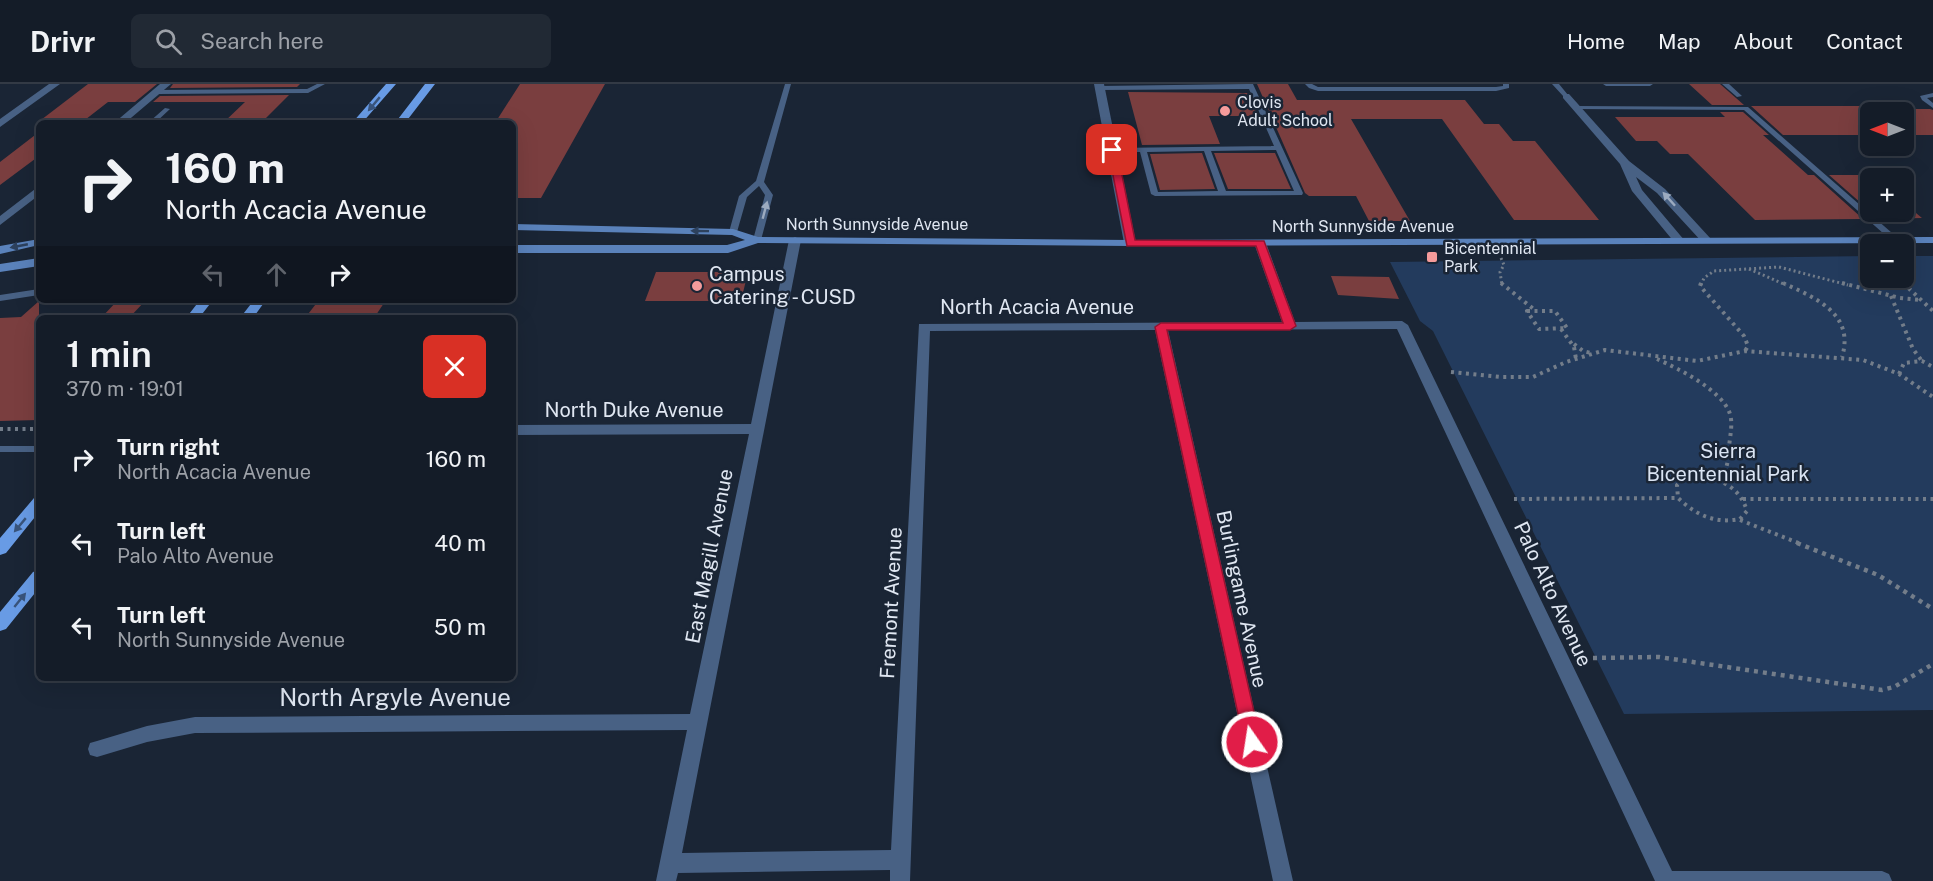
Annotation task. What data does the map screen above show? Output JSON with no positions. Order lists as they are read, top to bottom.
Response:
{
  "streets": {
    "main road": ["North Sunnyside Avenue"],
    "street": [
      "North Acacia Avenue",
      "North Duke Avenue",
      "East Magill Avenue",
      "Palo Alto Avenue",
      "Burlingame Avenue",
      "Fremont Avenue",
      "North Argyle Avenue"
    ]
  },
  "crossings": [
    ["North Sunnyside Avenue", "East Magill Avenue"],
    ["North Acacia Avenue", "Palo Alto Avenue"],
    ["North Acacia Avenue", "Burlingame Avenue"],
    ["North Acacia Avenue", "Fremont Avenue"],
    ["North Duke Avenue", "East Magill Avenue"],
    ["East Magill Avenue", "North Argyle Avenue"]
  ],
  "parks": ["Sierra Bicentennial Park"],
  "places": {
    "other": ["Clovis Adult School", "Campus Catering - CUSD"],
    "transit": ["Bicentennial Park"]
  },
  "north": "left",
  "page": {
    "header": "Drivr",
    "search": "Search here",
    "nav": [
      "Home",
      "Map",
      "About",
      "Contact"
    ],
    "map_buttons": ["+", "−"],
    "turn": ["160 m", "North Acacia Avenue"],
    "heading": ["1 min", "370 m · 19:01"],
    "list": [
      {
        "name": "Turn right",
        "note": "North Acacia Avenue",
        "value": "160 m"
      },
      {
        "name": "Turn left",
        "note": "Palo Alto Avenue",
        "value": "40 m"
      },
      {
        "name": "Turn left",
        "note": "North Sunnyside Avenue",
        "value": "50 m"
      }
    ]
  }
}
